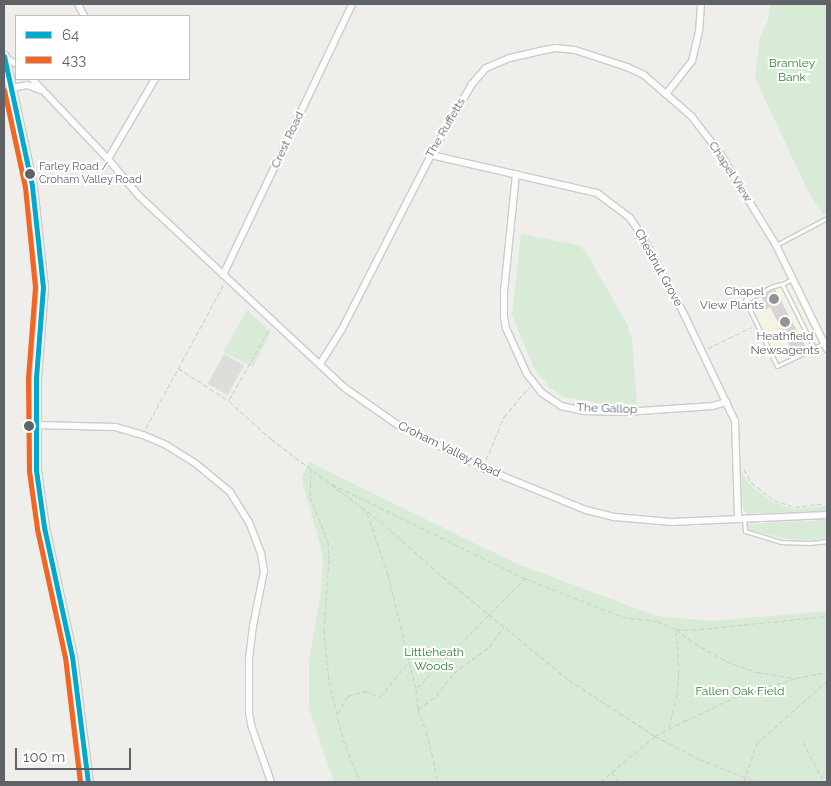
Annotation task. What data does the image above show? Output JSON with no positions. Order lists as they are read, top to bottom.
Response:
{
  "streets": {
    "street": [
      "The Ruffetts",
      "Crest Road",
      "Chapel View",
      "Chestnut Grove",
      "The Gallop",
      "Croham Valley Road"
    ]
  },
  "crossings": [
    ["The Ruffetts", "Chapel View"],
    ["The Ruffetts", "Chestnut Grove"],
    ["The Ruffetts", "Croham Valley Road"],
    ["Crest Road", "Croham Valley Road"],
    ["Chestnut Grove", "The Gallop"],
    ["Chestnut Grove", "Croham Valley Road"]
  ],
  "parks": ["Bramley Bank", "Littleheath Woods", "Fallen Oak Field"],
  "places": ["Farley Road / Croham Valley Road", "Chapel View Plants", "Heathfield Newsagents"],
  "lines": ["transit line 64", "transit line 433"],
  "legend": ["64", "433"],
  "scale_bar": "100 m"
}
